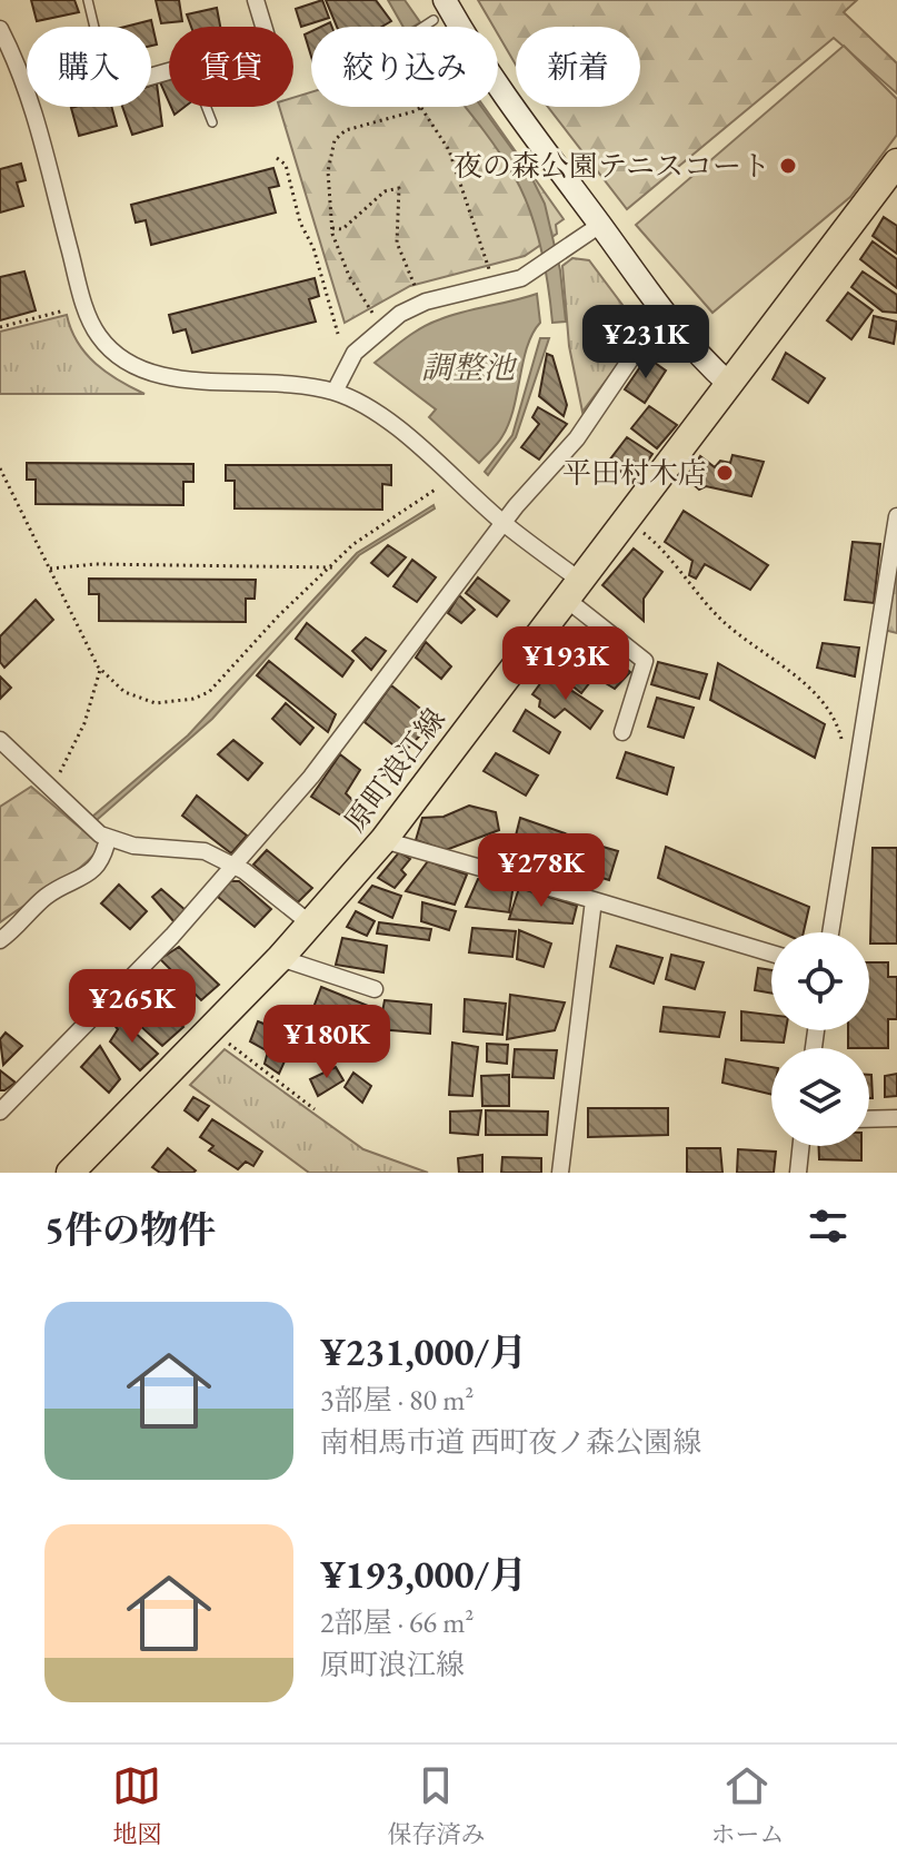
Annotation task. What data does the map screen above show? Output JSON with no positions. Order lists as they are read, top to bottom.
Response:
{
  "streets": {
    "main road": ["原町浪江線"]
  },
  "water": ["調整池"],
  "places": ["夜の森公園テニスコート", "平田村木店"],
  "page": {
    "chip": [
      "購入",
      "賃貸",
      "絞り込み",
      "新着"
    ],
    "price": [
      "¥231K",
      "¥193K",
      "¥278K",
      "¥265K",
      "¥180K"
    ],
    "heading": "5件の物件",
    "list": [
      {
        "name": "¥231,000/月",
        "note": "3部屋 · 80 m² · 南相馬市道 西町夜ノ森公園線"
      },
      {
        "name": "¥193,000/月",
        "note": "2部屋 · 66 m² · 原町浪江線"
      }
    ],
    "tabs": ["地図", "保存済み", "ホーム"]
  }
}
